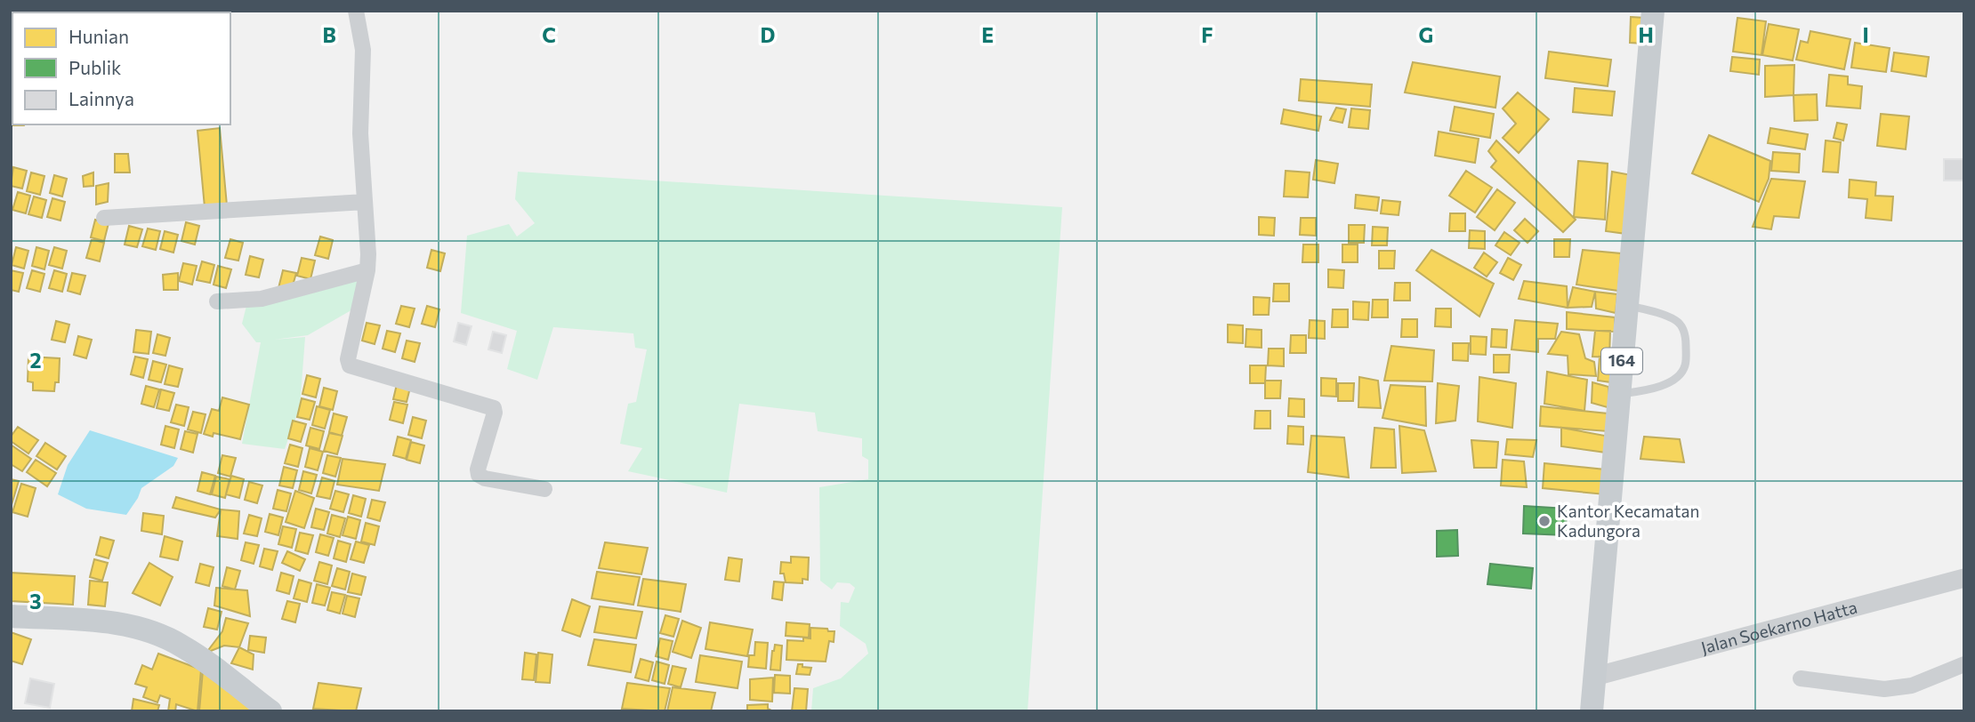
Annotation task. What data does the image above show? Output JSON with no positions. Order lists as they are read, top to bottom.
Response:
{
  "streets": {
    "main road": ["164"],
    "street": ["Jalan Soekarno Hatta"]
  },
  "crossings": [
    ["164", "Jalan Soekarno Hatta"]
  ],
  "places": ["Kantor Kecamatan Kadungora"],
  "legend": ["Hunian", "Publik", "Lainnya"],
  "grid": {
    "columns": [
      "B",
      "C",
      "D",
      "E",
      "F",
      "G",
      "H",
      "I"
    ],
    "rows": ["2", "3"]
  }
}
